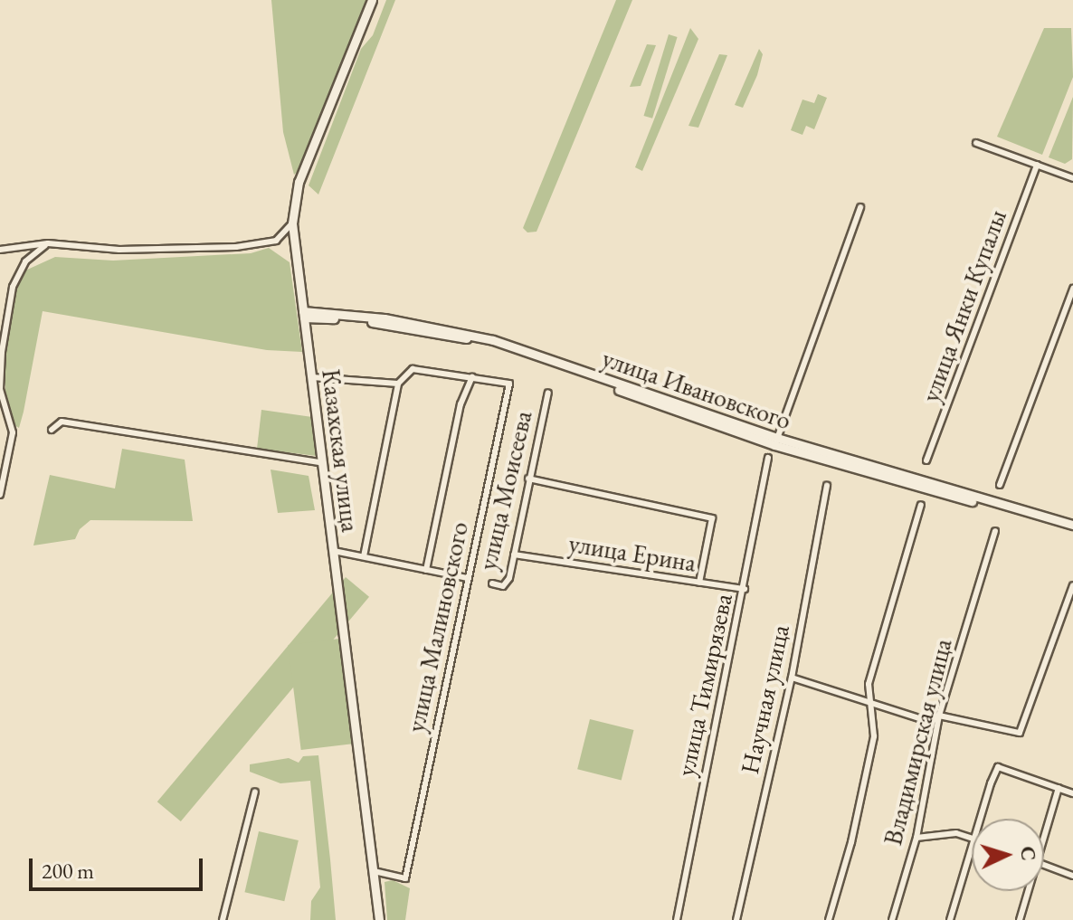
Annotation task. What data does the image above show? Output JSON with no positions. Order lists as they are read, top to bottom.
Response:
{
  "streets": {
    "main road": ["улица Ивановского", "Казахская улица"],
    "street": [
      "улица Янки Купалы",
      "улица Моисеева",
      "улица Ерина",
      "улица Малиновского",
      "улица Тимирязева",
      "Научная улица",
      "Владимирская улица"
    ]
  },
  "crossings": [
    ["улица Ивановского", "Казахская улица"],
    ["Казахская улица", "улица Малиновского"],
    ["улица Моисеева", "улица Ерина"],
    ["улица Ерина", "улица Тимирязева"]
  ],
  "scale_bar": "200 m",
  "north": "right"
}
